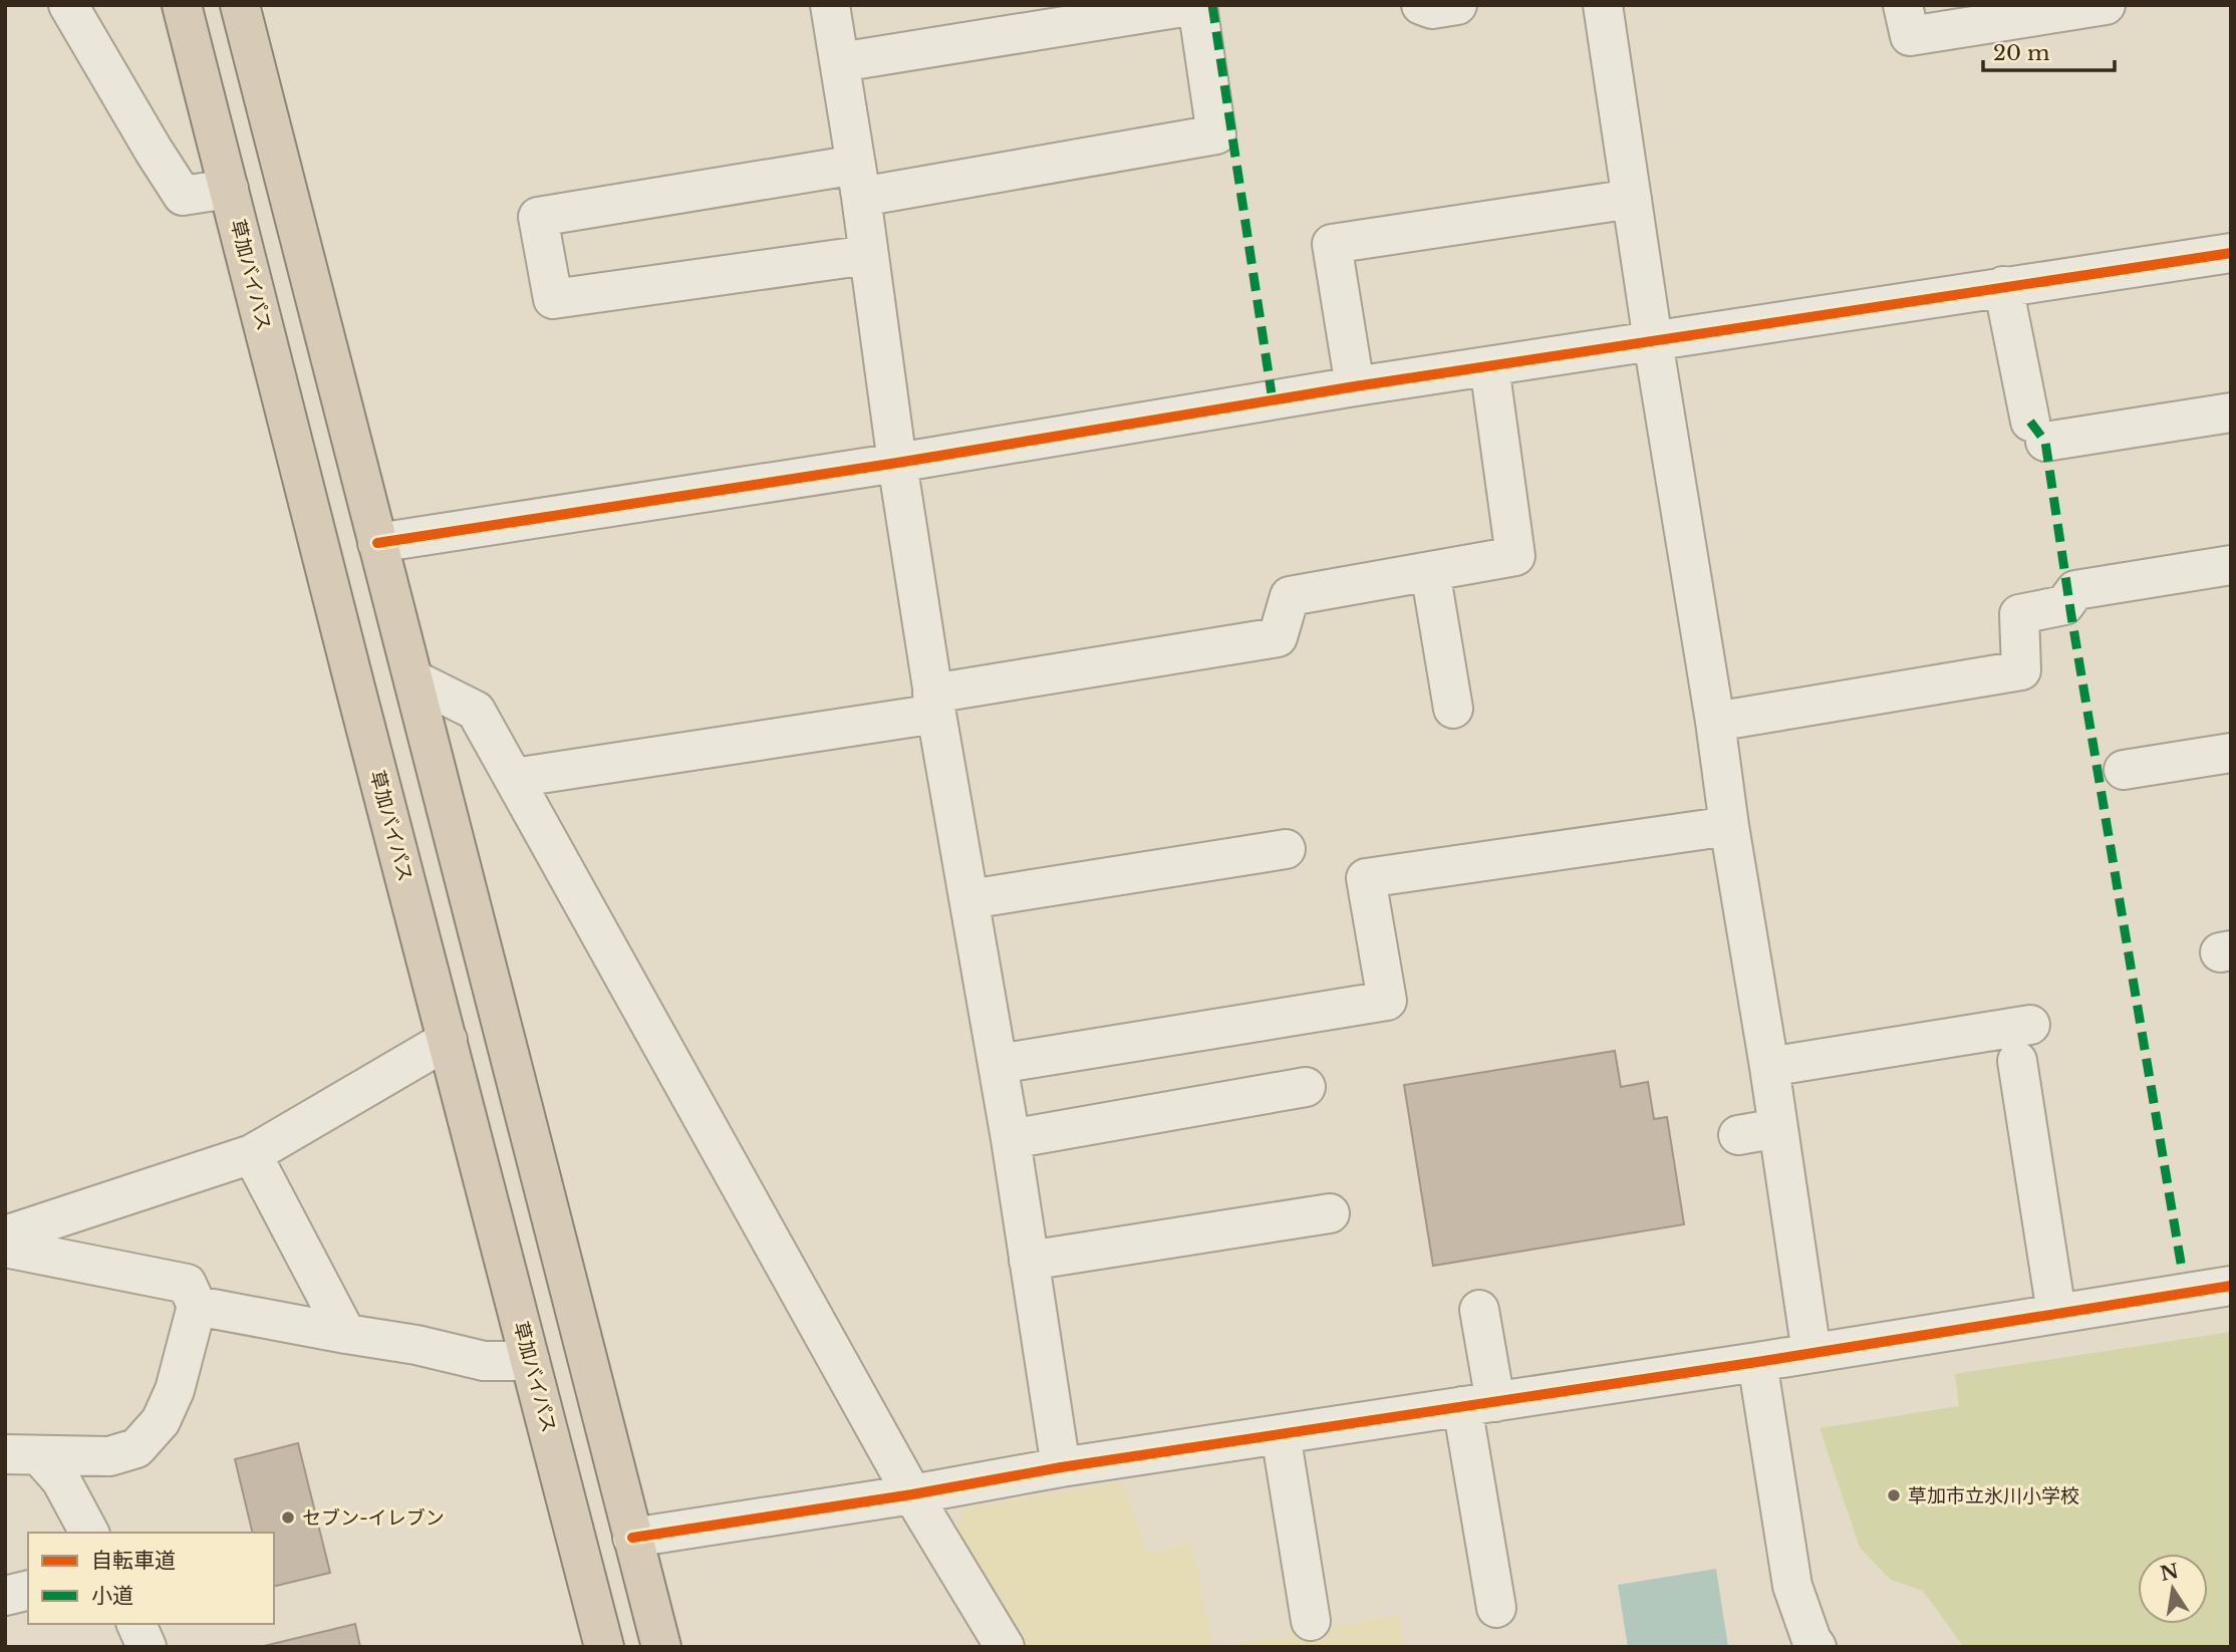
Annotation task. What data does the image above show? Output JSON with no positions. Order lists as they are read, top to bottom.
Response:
{
  "streets": {
    "highway": ["草加バイパス"]
  },
  "places": ["草加市立氷川小学校", "セブン-イレブン"],
  "legend": ["自転車道", "小道"],
  "scale_bar": "20 m",
  "north": "top"
}
